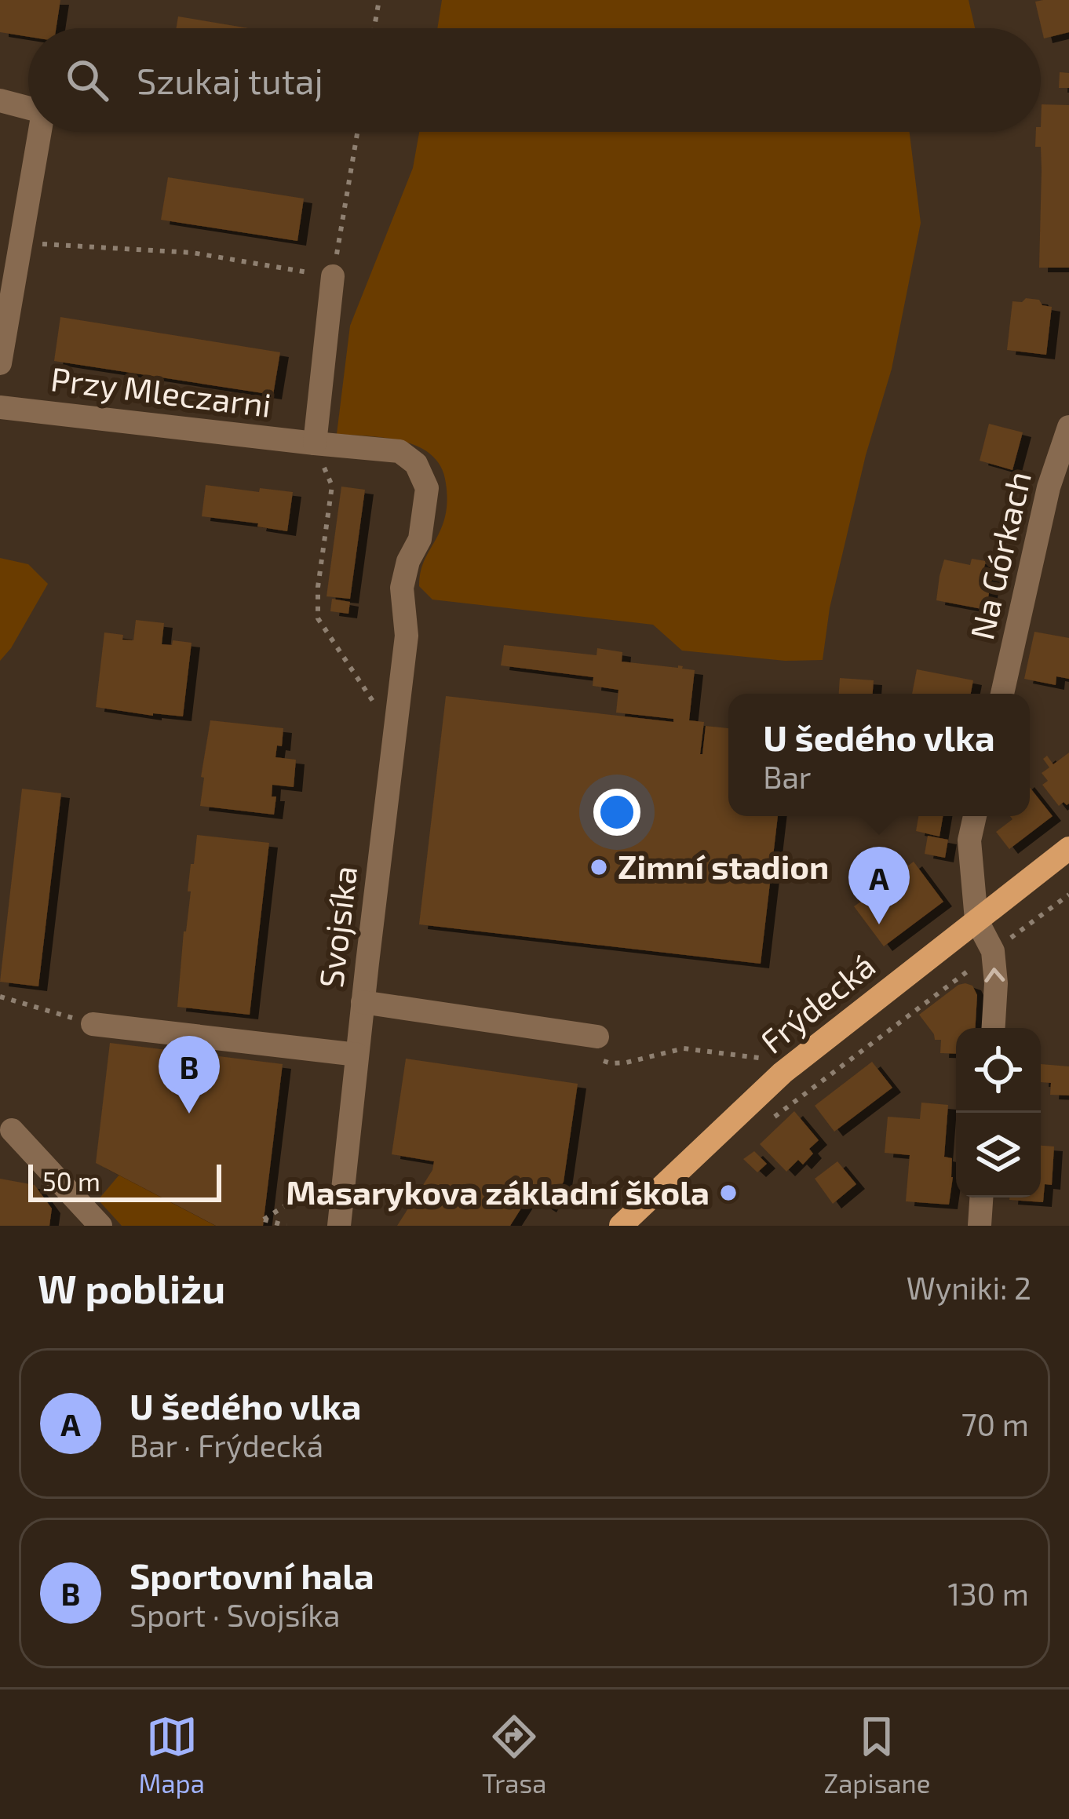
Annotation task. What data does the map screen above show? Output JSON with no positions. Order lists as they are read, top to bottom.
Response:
{
  "streets": {
    "main road": ["Frýdecká"],
    "street": ["Przy Mleczarni", "Na Górkach", "Svojsíka"]
  },
  "crossings": [
    ["Przy Mleczarni", "Svojsíka"]
  ],
  "places": ["Zimní stadion", "Masarykova základní škola"],
  "scale_bar": "50 m",
  "page": {
    "search": "Szukaj tutaj",
    "popup": ["U šedého vlka", "Bar"],
    "pins": ["A", "B"],
    "scale": "50 m",
    "heading": ["W pobliżu", "Wyniki: 2"],
    "list": [
      {
        "mark": "A",
        "name": "U šedého vlka",
        "note": "Bar · Frýdecká",
        "value": "70 m"
      },
      {
        "mark": "B",
        "name": "Sportovní hala",
        "note": "Sport · Svojsíka",
        "value": "130 m"
      }
    ],
    "nav": ["Mapa", "Trasa", "Zapisane"]
  }
}
